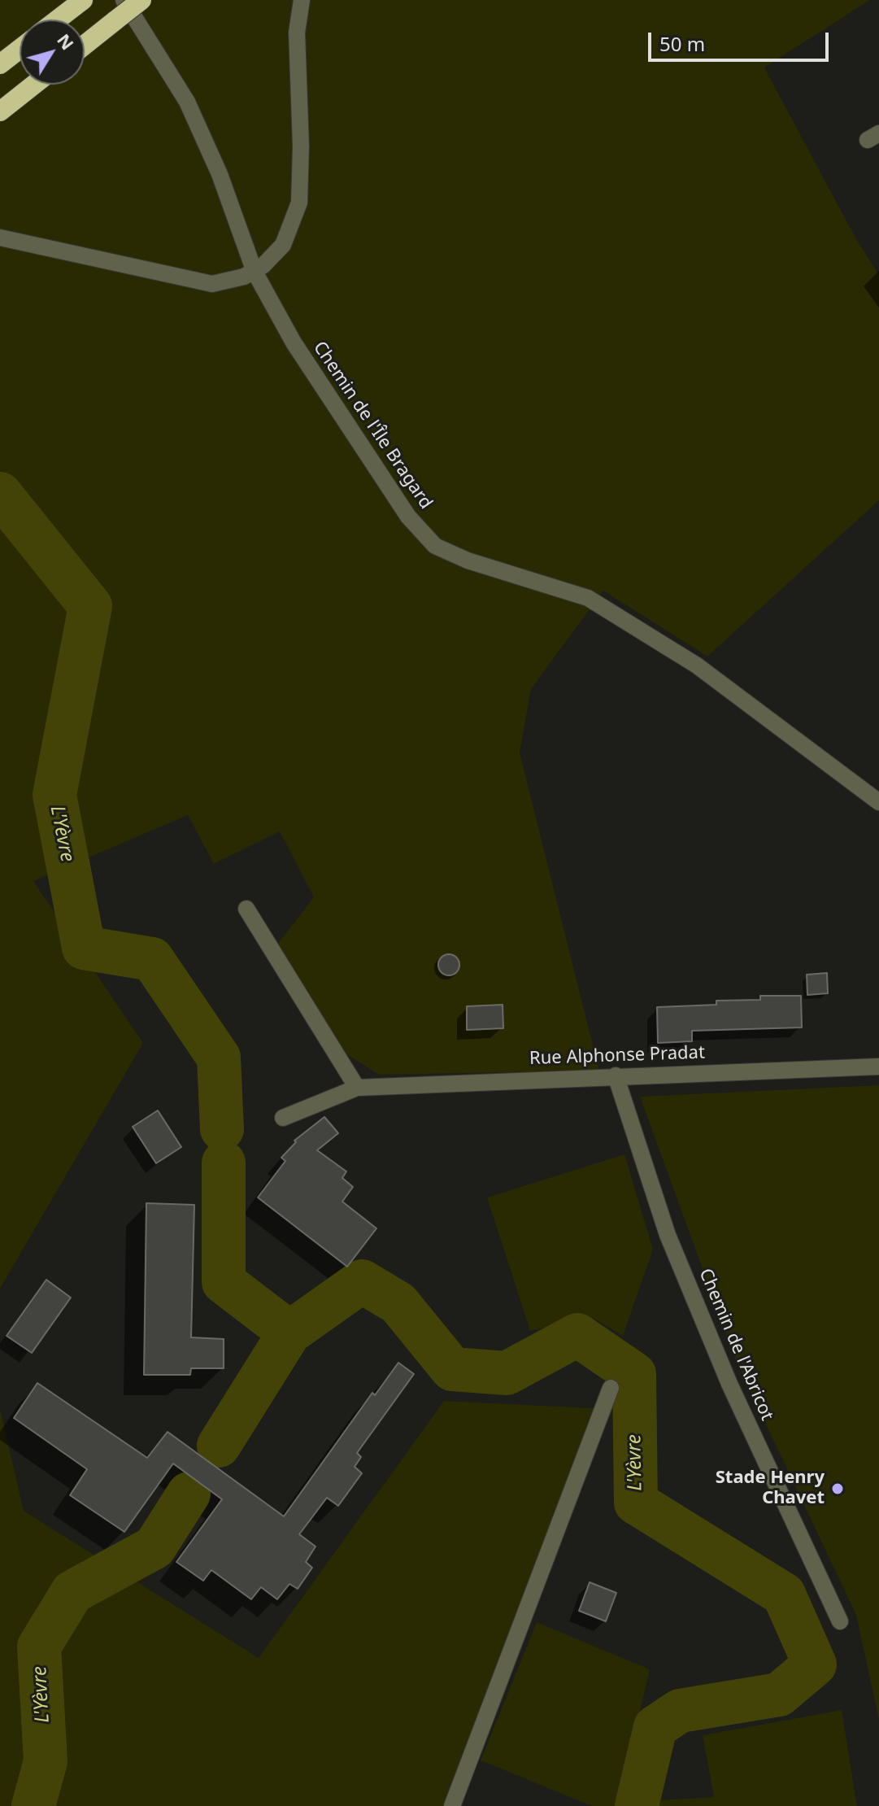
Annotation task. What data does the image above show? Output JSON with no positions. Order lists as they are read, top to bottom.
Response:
{
  "streets": {
    "street": ["Chemin de l'Île Bragard", "Rue Alphonse Pradat", "Chemin de l'Abricot"]
  },
  "crossings": [
    ["Rue Alphonse Pradat", "Chemin de l'Abricot"]
  ],
  "water": ["L'Yèvre"],
  "places": ["Stade Henry Chavet"],
  "scale_bar": "50 m",
  "north": "top right"
}
